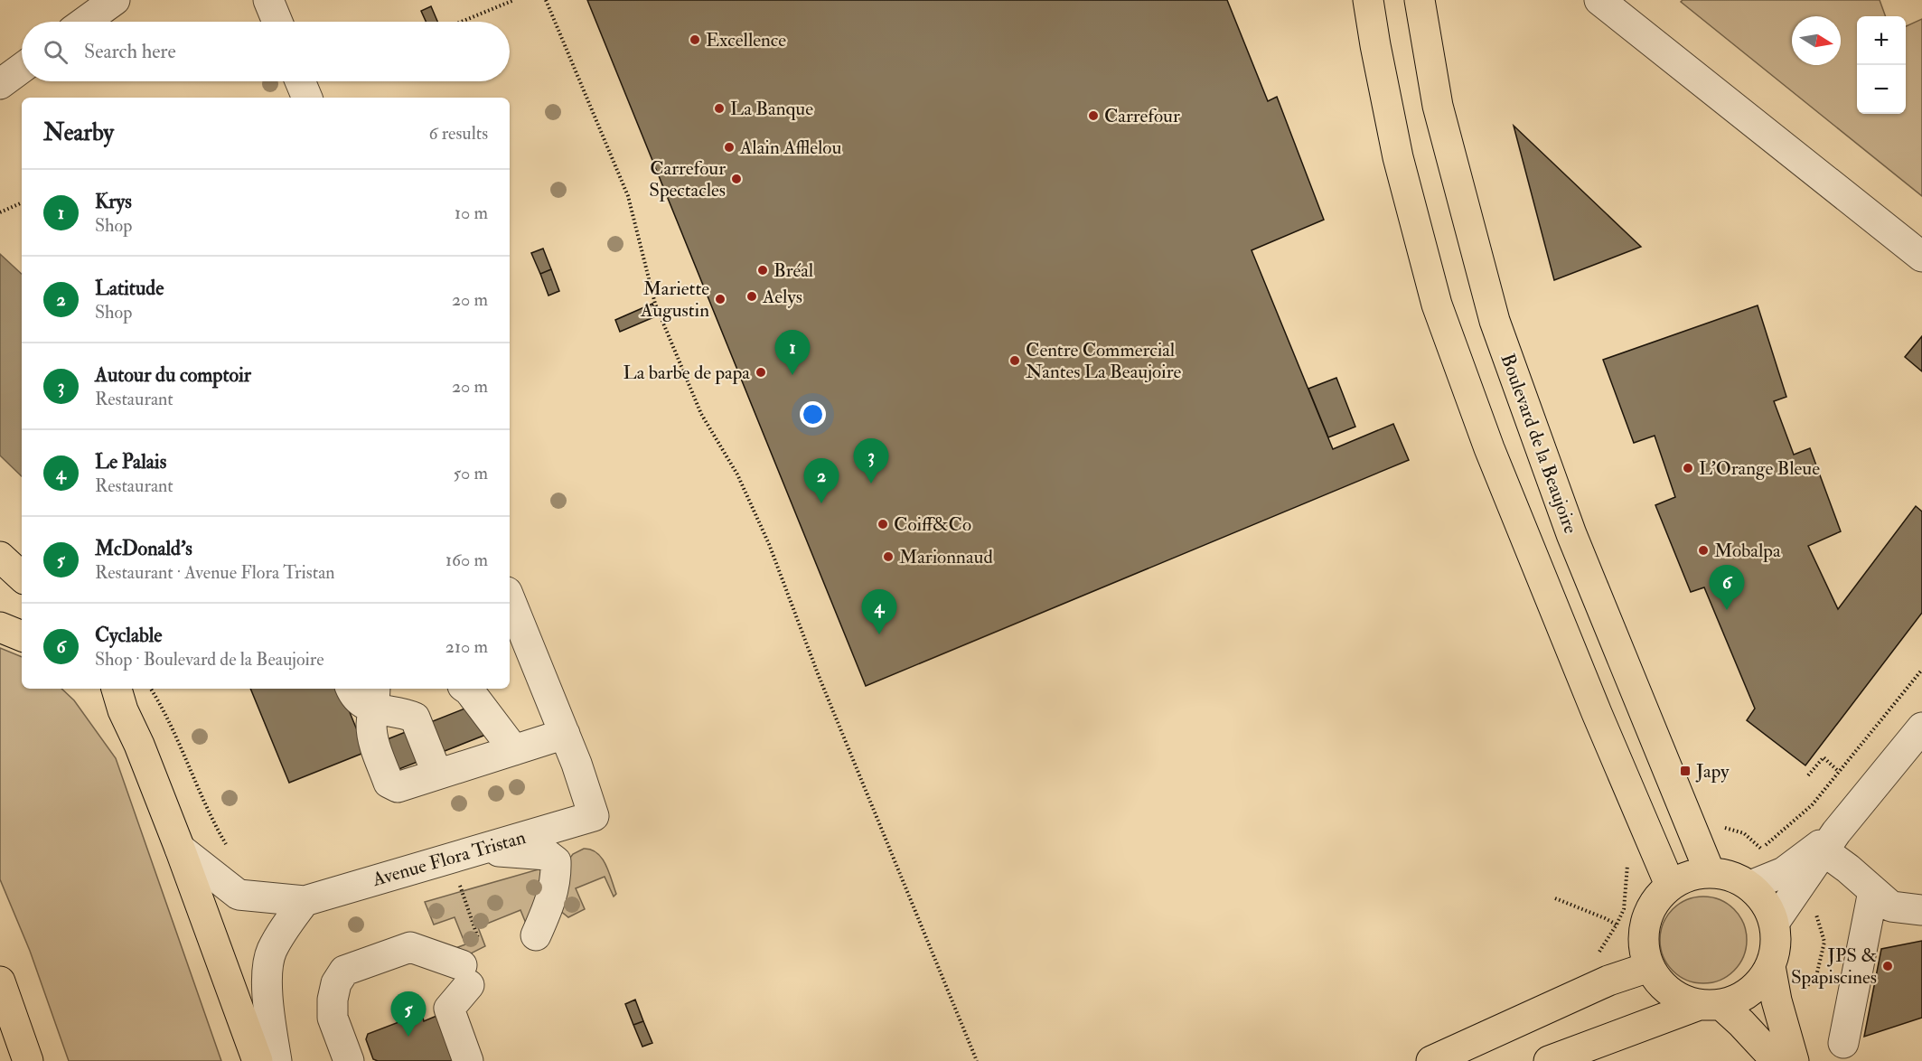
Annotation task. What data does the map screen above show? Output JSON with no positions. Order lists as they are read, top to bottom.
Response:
{
  "streets": {
    "main road": ["Boulevard de la Beaujoire"],
    "street": ["Avenue Flora Tristan"]
  },
  "places": {
    "other": [
      "Excellence",
      "La Banque",
      "Carrefour",
      "Alain Afflelou",
      "Carrefour Spectacles",
      "Bréal",
      "Aelys",
      "Mariette Augustin",
      "Centre Commercial Nantes La Beaujoire",
      "La barbe de papa",
      "L'Orange Bleue",
      "Coiff&Co",
      "Mobalpa",
      "Marionnaud",
      "JPS & Spapiscines"
    ],
    "transit": ["Japy"]
  },
  "north": "right",
  "page": {
    "map_buttons": ["+", "−"],
    "search": "Search here",
    "heading": ["Nearby", "6 results"],
    "list": [
      {
        "mark": "1",
        "name": "Krys",
        "note": "Shop",
        "value": "10 m"
      },
      {
        "mark": "2",
        "name": "Latitude",
        "note": "Shop",
        "value": "20 m"
      },
      {
        "mark": "3",
        "name": "Autour du comptoir",
        "note": "Restaurant",
        "value": "20 m"
      },
      {
        "mark": "4",
        "name": "Le Palais",
        "note": "Restaurant",
        "value": "50 m"
      },
      {
        "mark": "5",
        "name": "McDonald's",
        "note": "Restaurant · Avenue Flora Tristan",
        "value": "160 m"
      },
      {
        "mark": "6",
        "name": "Cyclable",
        "note": "Shop · Boulevard de la Beaujoire",
        "value": "210 m"
      }
    ],
    "pins": [
      "1",
      "3",
      "2",
      "6",
      "4",
      "5"
    ]
  }
}
